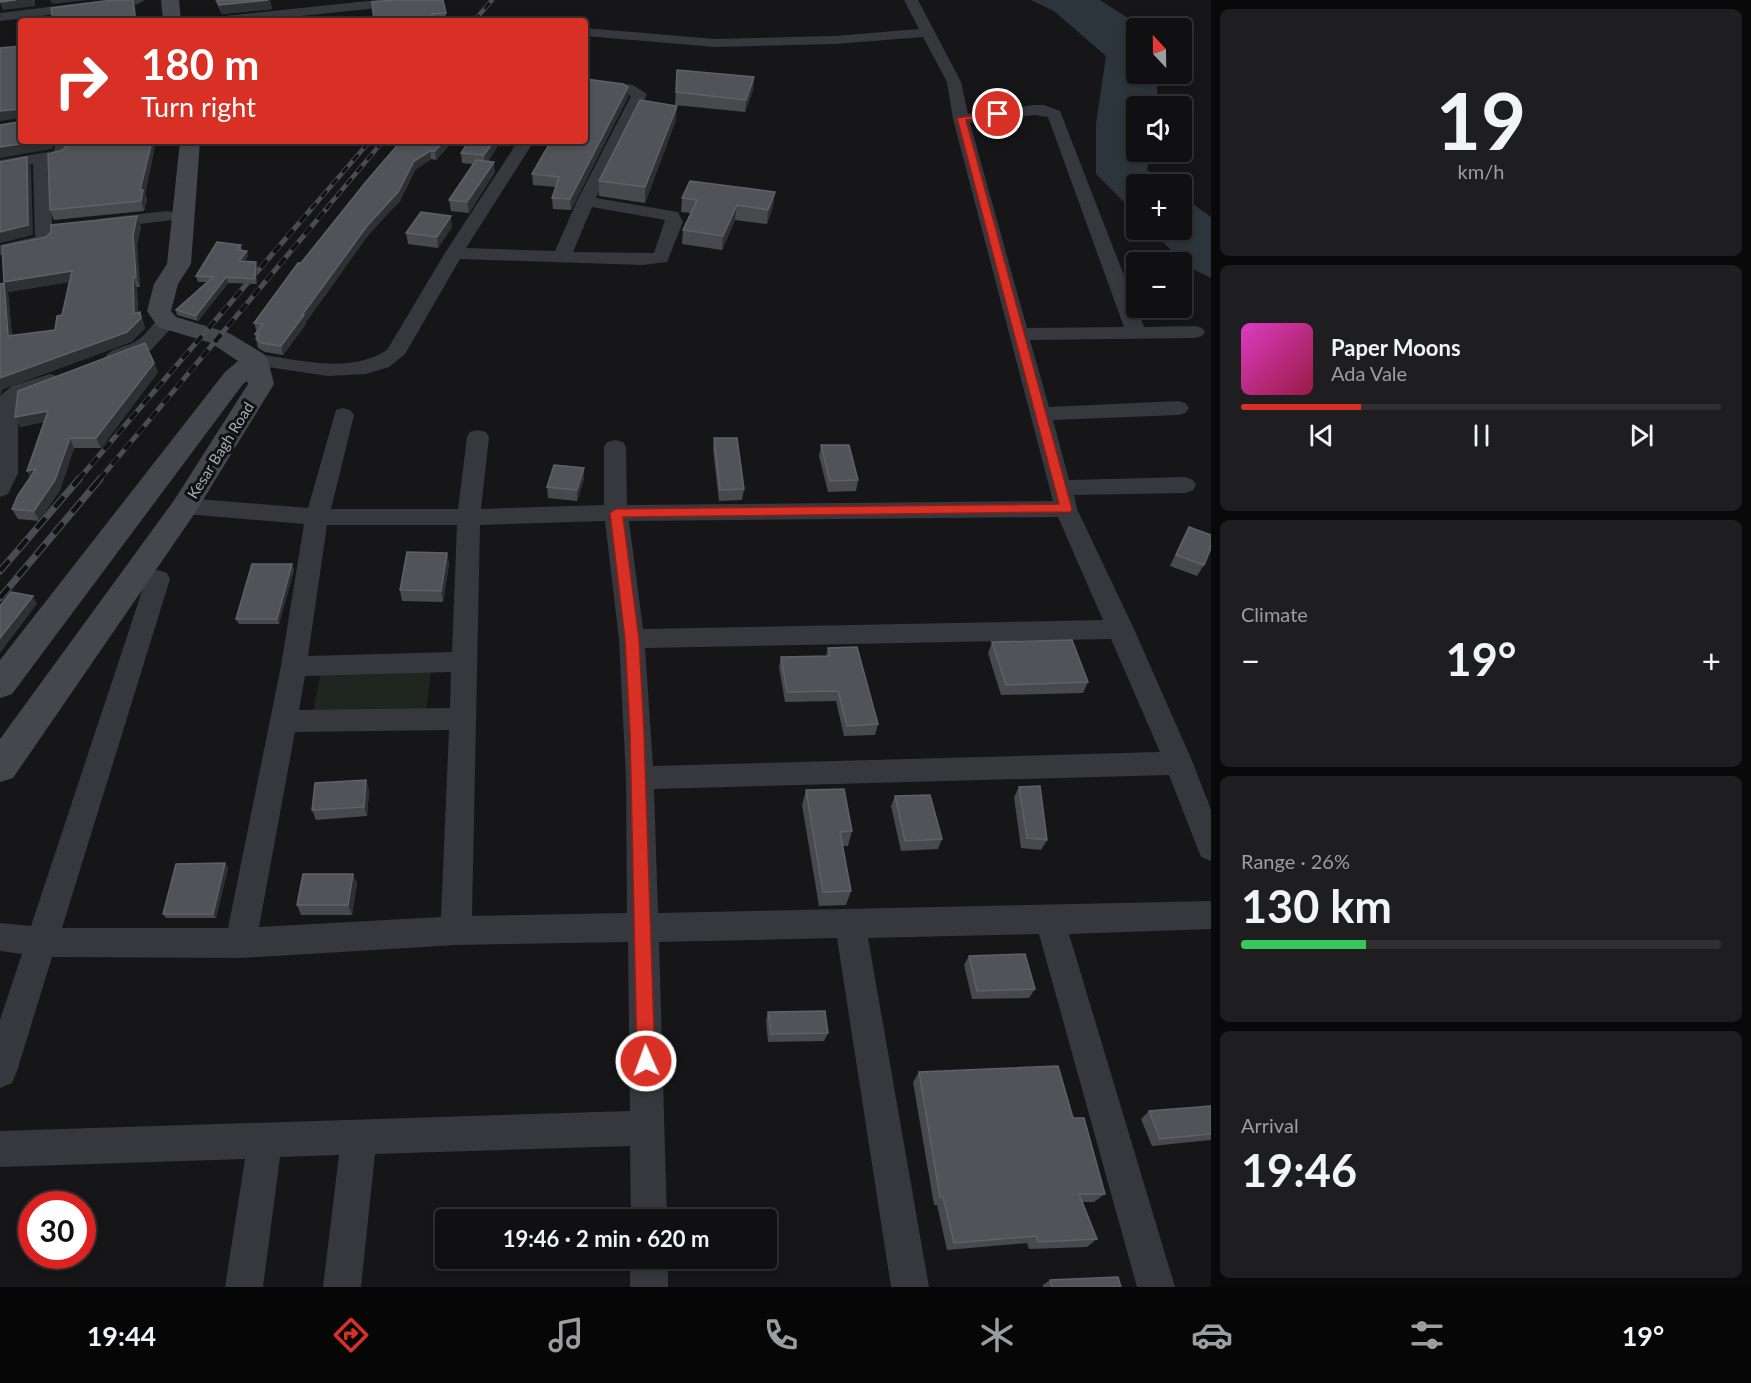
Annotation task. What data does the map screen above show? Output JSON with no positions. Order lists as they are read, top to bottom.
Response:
{
  "streets": {
    "main road": ["Kesar Bagh Road"]
  },
  "north": "top",
  "page": {
    "tile": [
      ["19", "km/h"],
      "Climate",
      ["Range · 26%", "130 km"],
      ["Arrival", "19:46"]
    ],
    "map_buttons": ["+", "−"],
    "turn": ["180 m", "Turn right"],
    "song": ["Paper Moons", "Ada Vale"],
    "heat": ["−", "19°", "+"],
    "limit": "30",
    "trip": "19:46 · 2 min · 620 m",
    "tabs": ["19:44", "19°"]
  }
}
